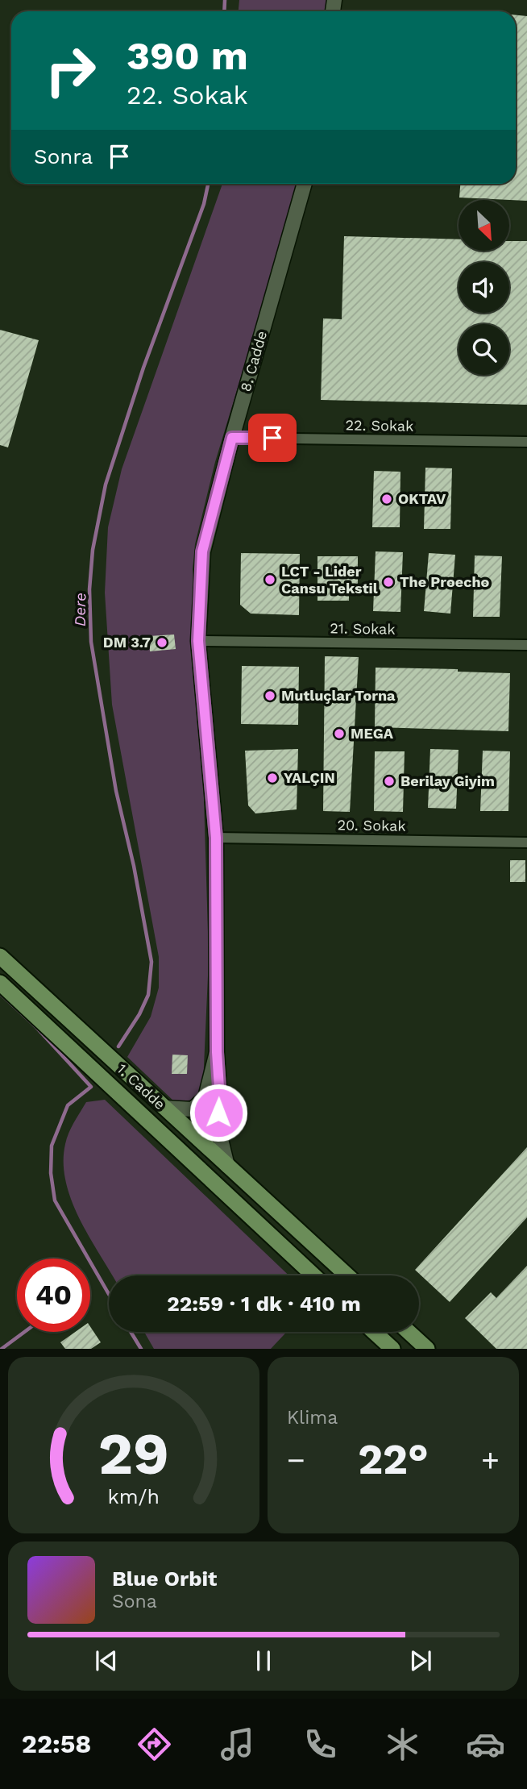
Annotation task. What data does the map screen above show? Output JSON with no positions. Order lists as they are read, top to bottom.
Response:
{
  "streets": {
    "main road": ["1. Cadde"],
    "street": [
      "8. Cadde",
      "22. Sokak",
      "21. Sokak",
      "20. Sokak"
    ]
  },
  "crossings": [
    ["8. Cadde", "22. Sokak"],
    ["8. Cadde", "21. Sokak"],
    ["8. Cadde", "20. Sokak"],
    ["8. Cadde", "1. Cadde"]
  ],
  "water": ["Dere"],
  "places": [
    "OKTAV",
    "LCT - Lider Cansu Tekstil",
    "The Proecho",
    "DM 3.7",
    "Mutluçlar Torna",
    "MEGA",
    "YALÇIN",
    "Berilay Giyim"
  ],
  "north": "bottom right",
  "page": {
    "turn": ["390 m", "22. Sokak"],
    "then": "Sonra",
    "limit": "40",
    "trip": "22:59 · 1 dk · 410 m",
    "tile": "Klima",
    "heat": ["−", "22°", "+"],
    "song": ["Blue Orbit", "Sona"],
    "tabs": "22:58",
    "gauge": ["29", "km/h"]
  }
}
